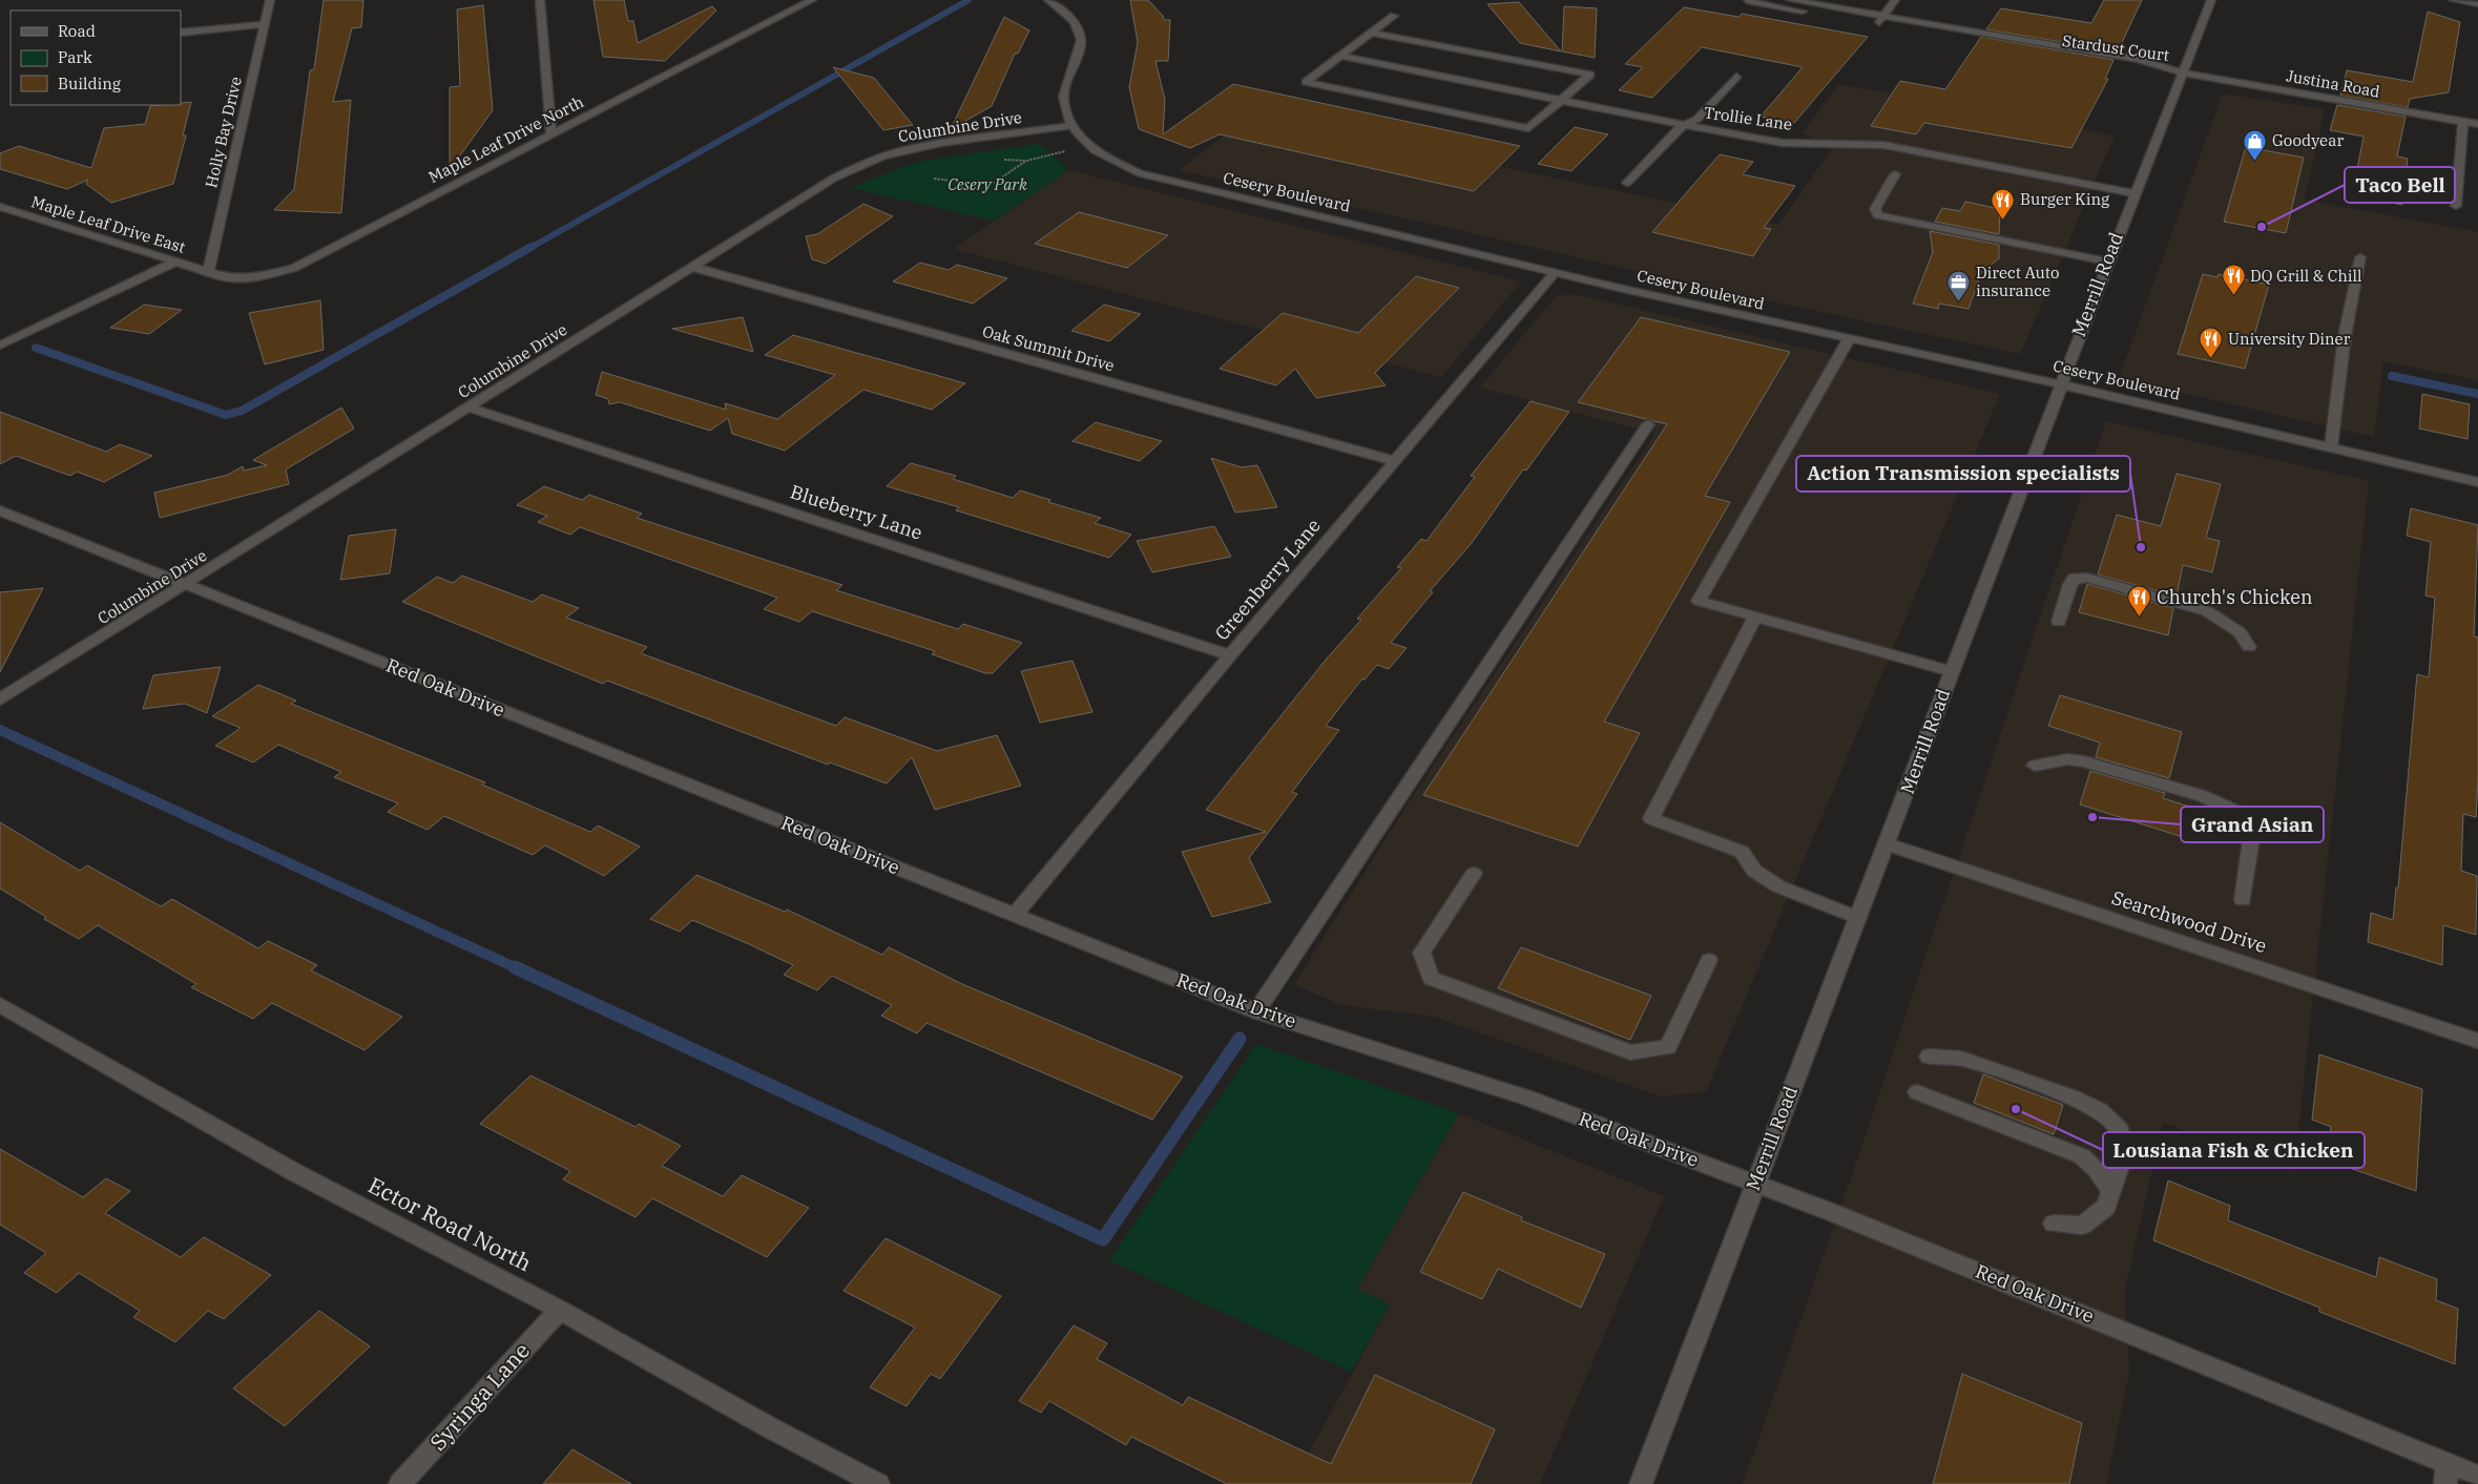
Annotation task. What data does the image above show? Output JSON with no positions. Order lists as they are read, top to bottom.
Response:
{
  "streets": {
    "street": [
      "Stardust Court",
      "Justina Road",
      "Trollie Lane",
      "Columbine Drive",
      "Holly Bay Drive",
      "Maple Leaf Drive North",
      "Cesery Boulevard",
      "Maple Leaf Drive East",
      "Merrill Road",
      "Oak Summit Drive",
      "Blueberry Lane",
      "Greenberry Lane",
      "Red Oak Drive",
      "Searchwood Drive",
      "Ector Road North",
      "Syringa Lane"
    ]
  },
  "crossings": [
    ["Stardust Court", "Justina Road"],
    ["Stardust Court", "Merrill Road"],
    ["Justina Road", "Merrill Road"],
    ["Trollie Lane", "Merrill Road"],
    ["Columbine Drive", "Cesery Boulevard"],
    ["Columbine Drive", "Oak Summit Drive"],
    ["Columbine Drive", "Blueberry Lane"],
    ["Columbine Drive", "Red Oak Drive"],
    ["Holly Bay Drive", "Maple Leaf Drive North"],
    ["Holly Bay Drive", "Maple Leaf Drive East"],
    ["Maple Leaf Drive North", "Maple Leaf Drive East"],
    ["Cesery Boulevard", "Merrill Road"],
    ["Cesery Boulevard", "Greenberry Lane"],
    ["Merrill Road", "Red Oak Drive"],
    ["Merrill Road", "Searchwood Drive"],
    ["Oak Summit Drive", "Greenberry Lane"],
    ["Blueberry Lane", "Greenberry Lane"],
    ["Greenberry Lane", "Red Oak Drive"],
    ["Ector Road North", "Syringa Lane"]
  ],
  "parks": ["Cesery Park"],
  "places": {
    "shop": ["Goodyear"],
    "restaurant": [
      "Burger King",
      "DQ Grill & Chill",
      "University Diner",
      "Church's Chicken"
    ],
    "other": [
      "Taco Bell",
      "Action Transmission specialists",
      "Grand Asian",
      "Lousiana Fish & Chicken"
    ],
    "office": ["Direct Auto insurance"]
  },
  "legend": ["Road", "Park", "Building"]
}
